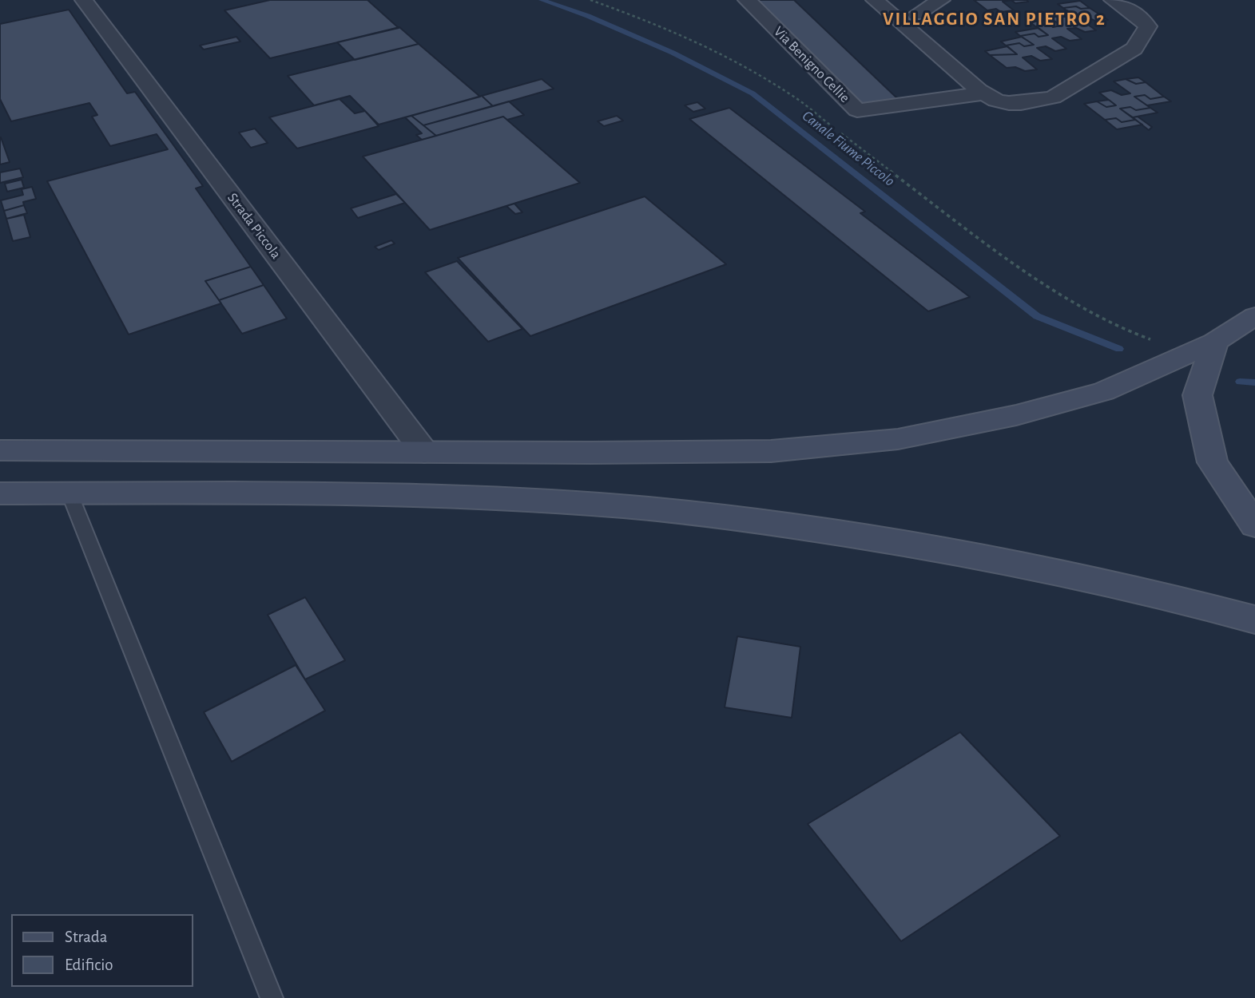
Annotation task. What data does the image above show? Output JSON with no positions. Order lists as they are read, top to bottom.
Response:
{
  "streets": {
    "street": ["Via Benigno Cellie", "Strada Piccola"]
  },
  "districts": ["VILLAGGIO SAN PIETRO 2"],
  "water": ["Canale Fiume Piccolo"],
  "legend": ["Strada", "Edificio"]
}
